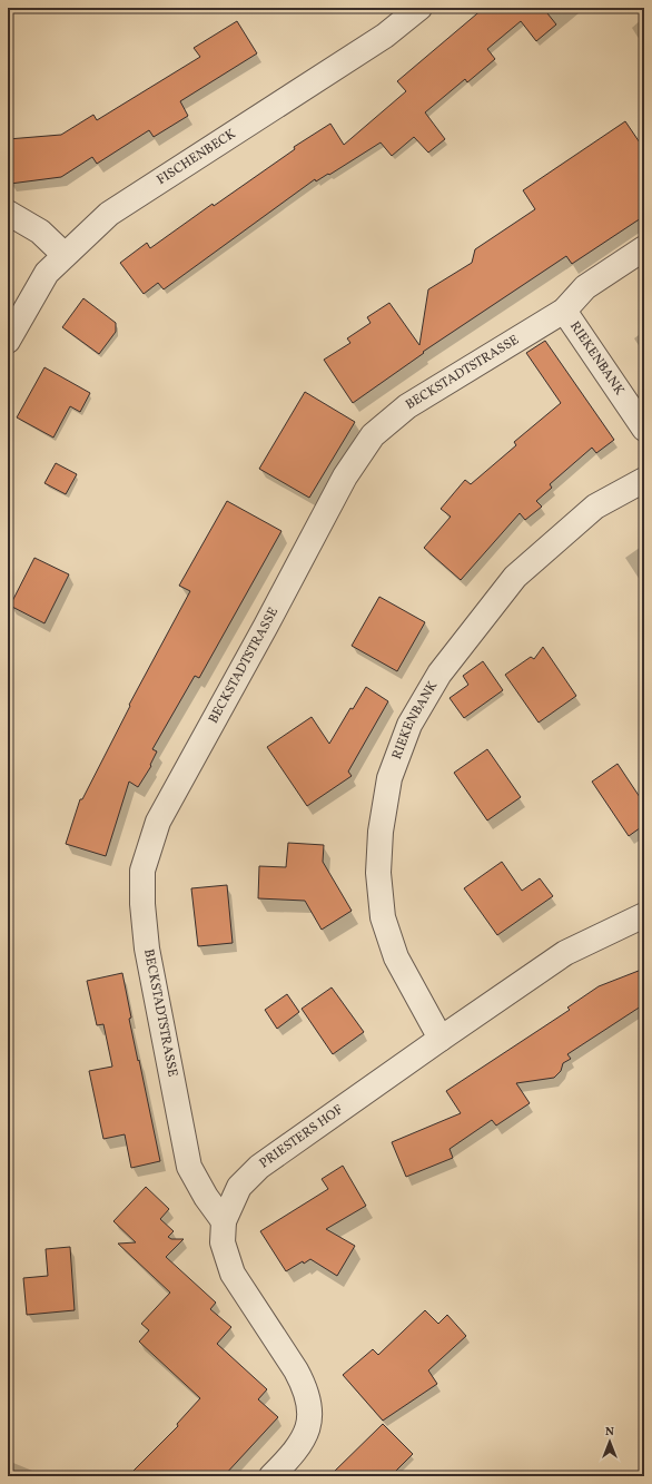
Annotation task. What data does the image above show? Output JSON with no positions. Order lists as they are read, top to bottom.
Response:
{
  "streets": {
    "street": [
      "FISCHENBECK",
      "RIEKENBANK",
      "BECKSTADTSTRASSE",
      "PRIESTERS HOF"
    ]
  },
  "crossings": [
    ["RIEKENBANK", "BECKSTADTSTRASSE"],
    ["RIEKENBANK", "PRIESTERS HOF"],
    ["BECKSTADTSTRASSE", "PRIESTERS HOF"]
  ],
  "north": "top"
}
